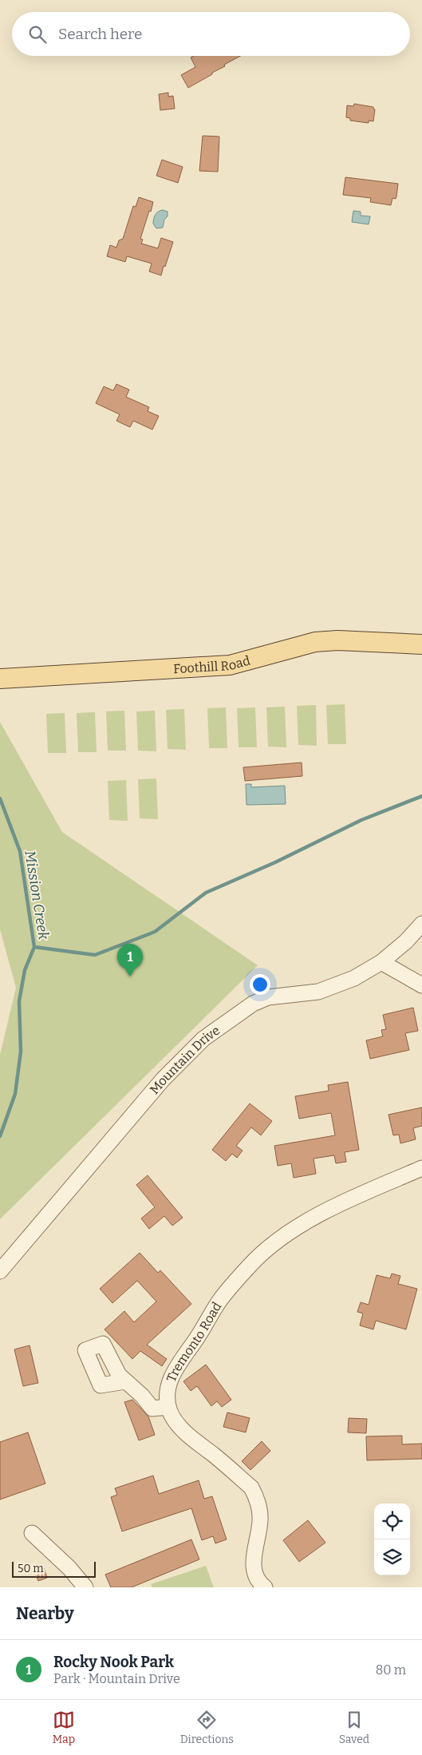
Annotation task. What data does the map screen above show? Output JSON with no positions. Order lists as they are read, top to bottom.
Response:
{
  "streets": {
    "main road": ["Foothill Road"],
    "street": ["Mountain Drive", "Tremonto Road"]
  },
  "water": ["Mission Creek"],
  "scale_bar": "50 m",
  "page": {
    "search": "Search here",
    "pins": "1",
    "scale": "50 m",
    "heading": "Nearby",
    "list": [
      {
        "mark": "1",
        "name": "Rocky Nook Park",
        "note": "Park · Mountain Drive",
        "value": "80 m"
      }
    ],
    "nav": ["Map", "Directions", "Saved"]
  }
}
